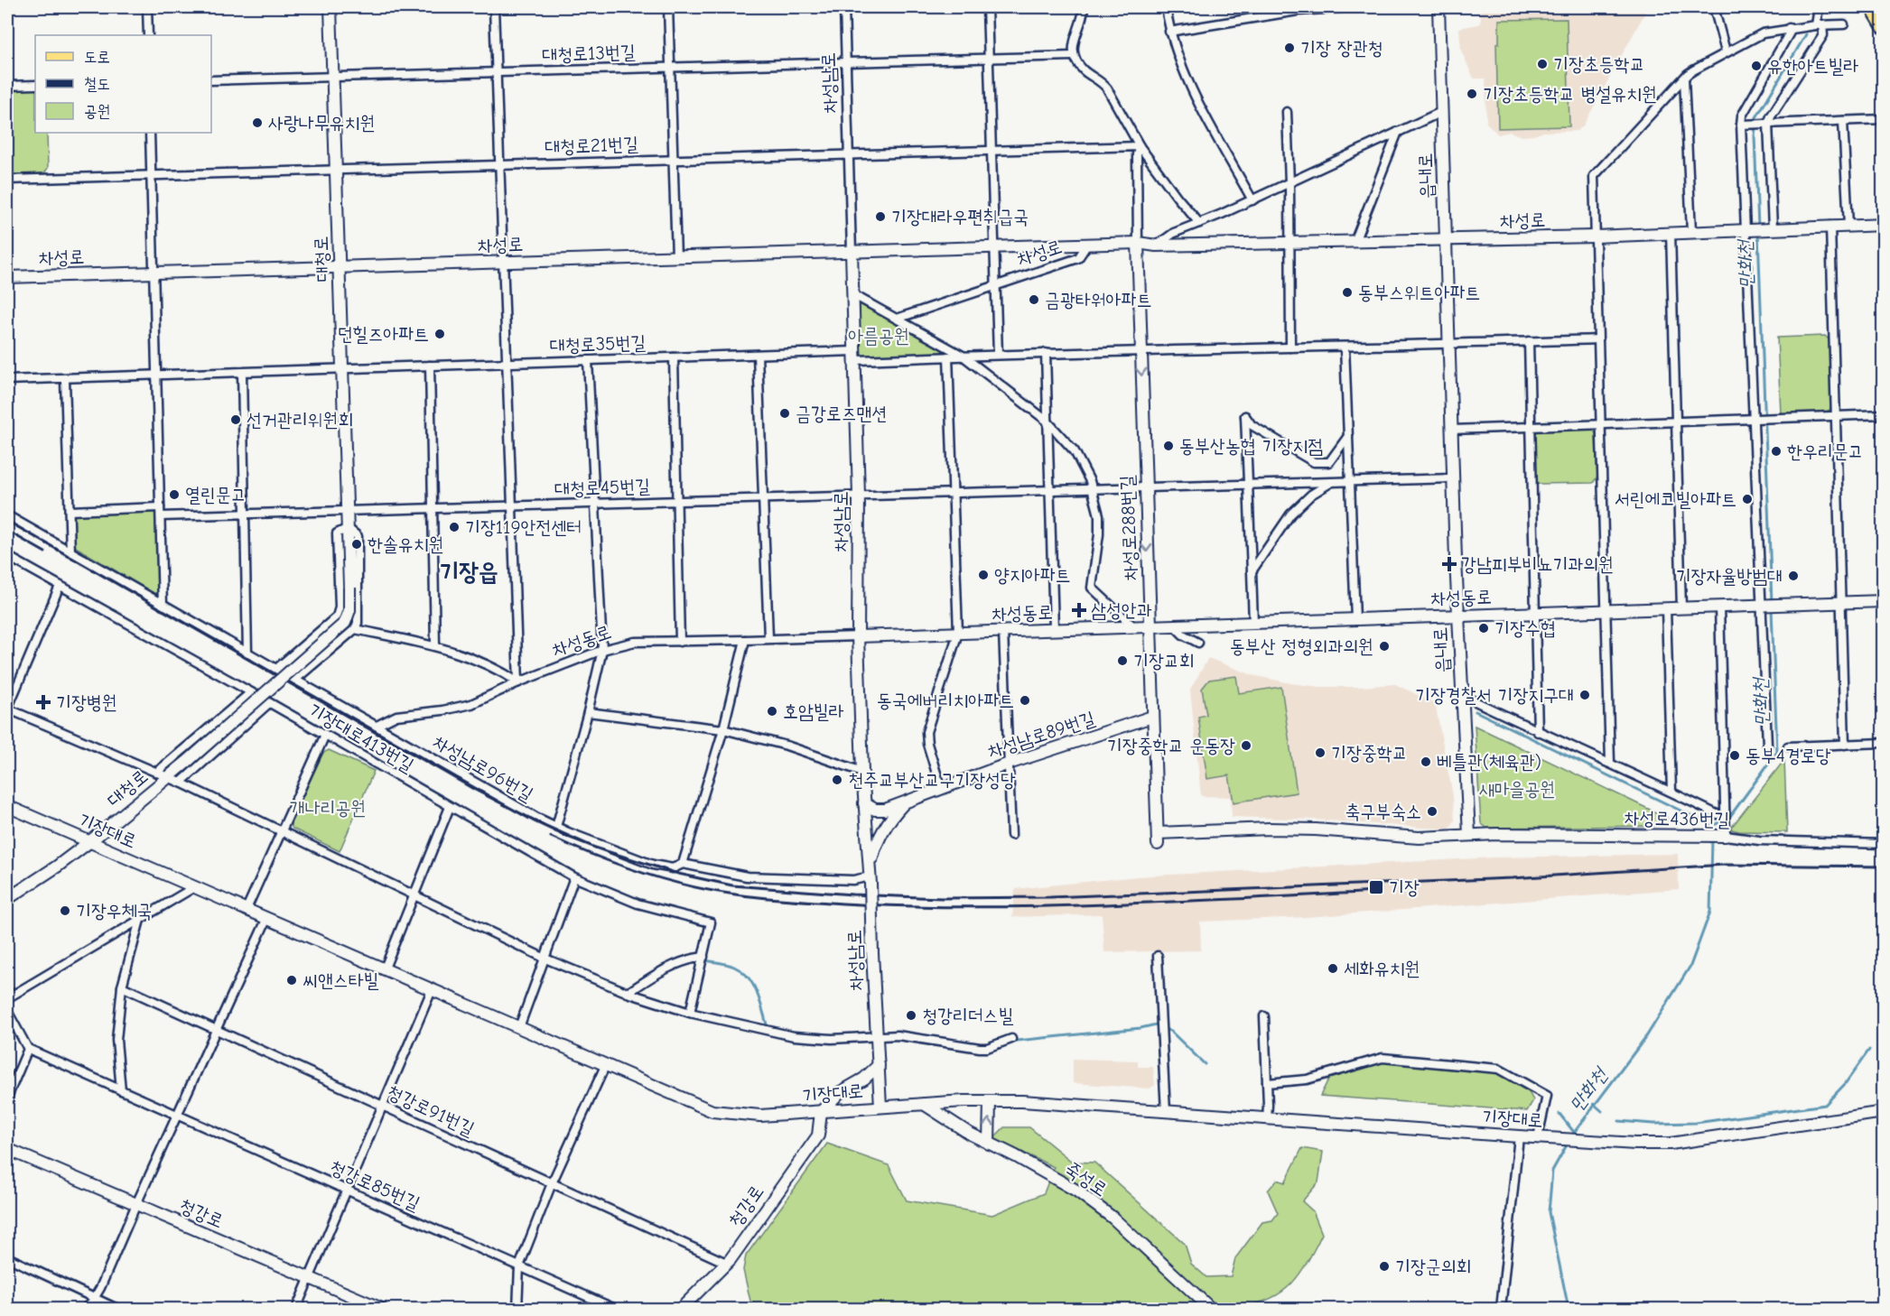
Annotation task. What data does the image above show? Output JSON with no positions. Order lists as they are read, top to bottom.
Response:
{
  "streets": {
    "main road": [
      "차성남로",
      "읍내로",
      "차성로",
      "대청로",
      "차성로288번길",
      "차성동로",
      "차성남로89번길",
      "차성로436번길",
      "기장대로",
      "죽성로",
      "청강로"
    ],
    "street": [
      "대청로13번길",
      "대청로21번길",
      "대청로35번길",
      "대청로45번길",
      "기장대로413번길",
      "차성남로96번길",
      "청강로91번길",
      "청강로85번길"
    ]
  },
  "crossings": [
    ["대청로13번길", "차성남로"],
    ["대청로13번길", "대청로"],
    ["차성남로", "대청로21번길"],
    ["차성남로", "차성로"],
    ["차성남로", "대청로35번길"],
    ["차성남로", "대청로45번길"],
    ["차성남로", "차성동로"],
    ["차성남로", "차성남로89번길"],
    ["차성남로", "차성남로96번길"],
    ["차성남로", "기장대로"],
    ["대청로21번길", "대청로"],
    ["읍내로", "차성로"],
    ["읍내로", "대청로35번길"],
    ["읍내로", "대청로45번길"],
    ["읍내로", "차성동로"],
    ["읍내로", "차성로436번길"],
    ["차성로", "대청로"],
    ["차성로", "대청로35번길"],
    ["차성로", "차성로288번길"],
    ["대청로", "대청로35번길"],
    ["대청로", "대청로45번길"],
    ["대청로", "기장대로413번길"],
    ["대청로", "기장대로"],
    ["대청로35번길", "차성로288번길"],
    ["대청로45번길", "차성로288번길"],
    ["차성로288번길", "차성동로"],
    ["차성로288번길", "차성남로89번길"],
    ["차성로288번길", "차성로436번길"],
    ["차성동로", "차성남로96번길"],
    ["기장대로", "죽성로"],
    ["기장대로", "청강로"],
    ["청강로91번길", "청강로"]
  ],
  "one_way": ["차성로288번길"],
  "districts": ["기장읍"],
  "water": ["만화천"],
  "parks": ["아름공원", "새마을공원", "개나리공원"],
  "places": {
    "other": [
      "기장 장관청",
      "기장초등학교",
      "유한아트빌라",
      "기장초등학교 병설유치원",
      "사랑나무유치원",
      "기장대라우편취급국",
      "동부스위트아파트",
      "금광타워아파트",
      "던힐즈아파트",
      "금강로즈맨션",
      "선거관리위원회",
      "동부산농협 기장지점",
      "한우리문고",
      "열린문고",
      "서린에코빌아파트",
      "기장119안전센터",
      "한솔유치원",
      "양지아파트",
      "기장자율방범대",
      "기장수협",
      "동부산 정형외과의원",
      "기장교회",
      "기장경찰서 기장지구대",
      "동국에버리치아파트",
      "호암빌라",
      "기장중학교 운동장",
      "기장중학교",
      "동부4경로당",
      "베틀관(체육관)",
      "천주교부산교구기장성당",
      "축구부숙소",
      "기장우체국",
      "세화유치원",
      "씨앤스타빌",
      "청강리더스빌",
      "기장군의회"
    ],
    "health": ["강남피부비뇨기과의원", "삼성안과", "기장병원"],
    "transit": ["기장"]
  },
  "legend": ["도로", "철도", "공원"]
}
